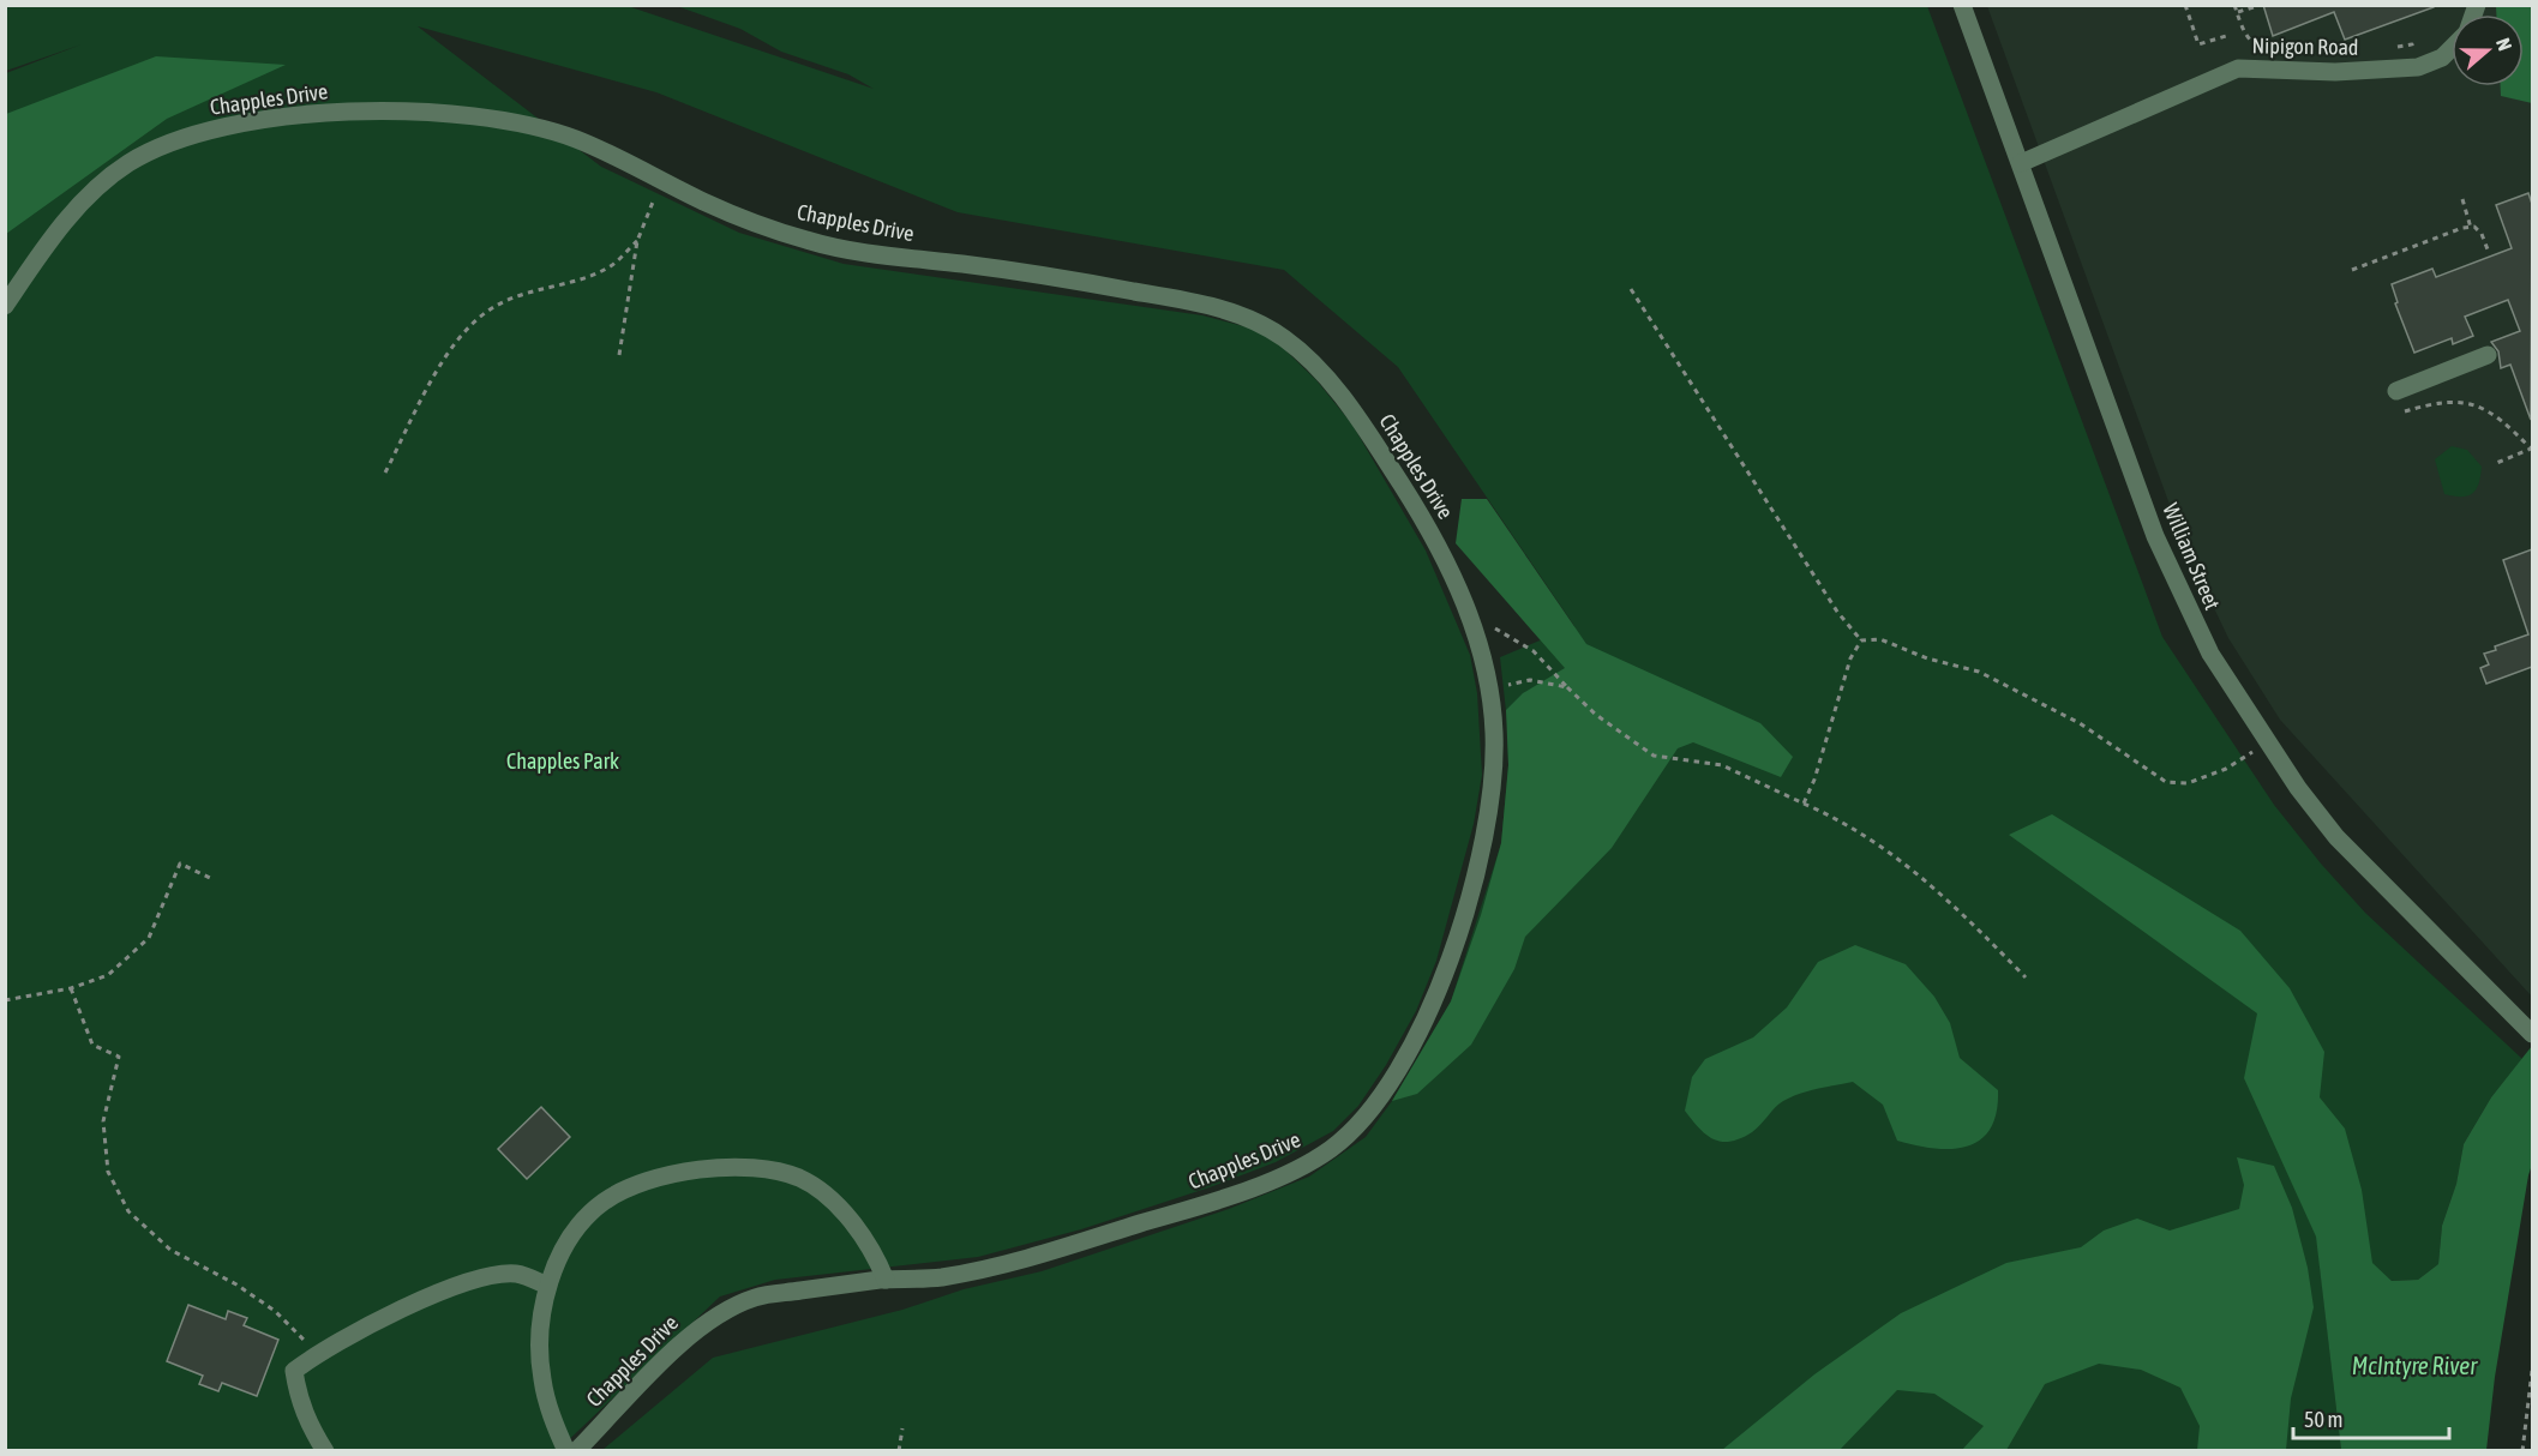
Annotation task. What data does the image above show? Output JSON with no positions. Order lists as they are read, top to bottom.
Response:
{
  "streets": {
    "street": ["Nipigon Road", "Chapples Drive", "William Street"]
  },
  "crossings": [
    ["Nipigon Road", "William Street"]
  ],
  "water": ["McIntyre River"],
  "parks": ["Chapples Park"],
  "scale_bar": "50 m",
  "north": "right"
}
